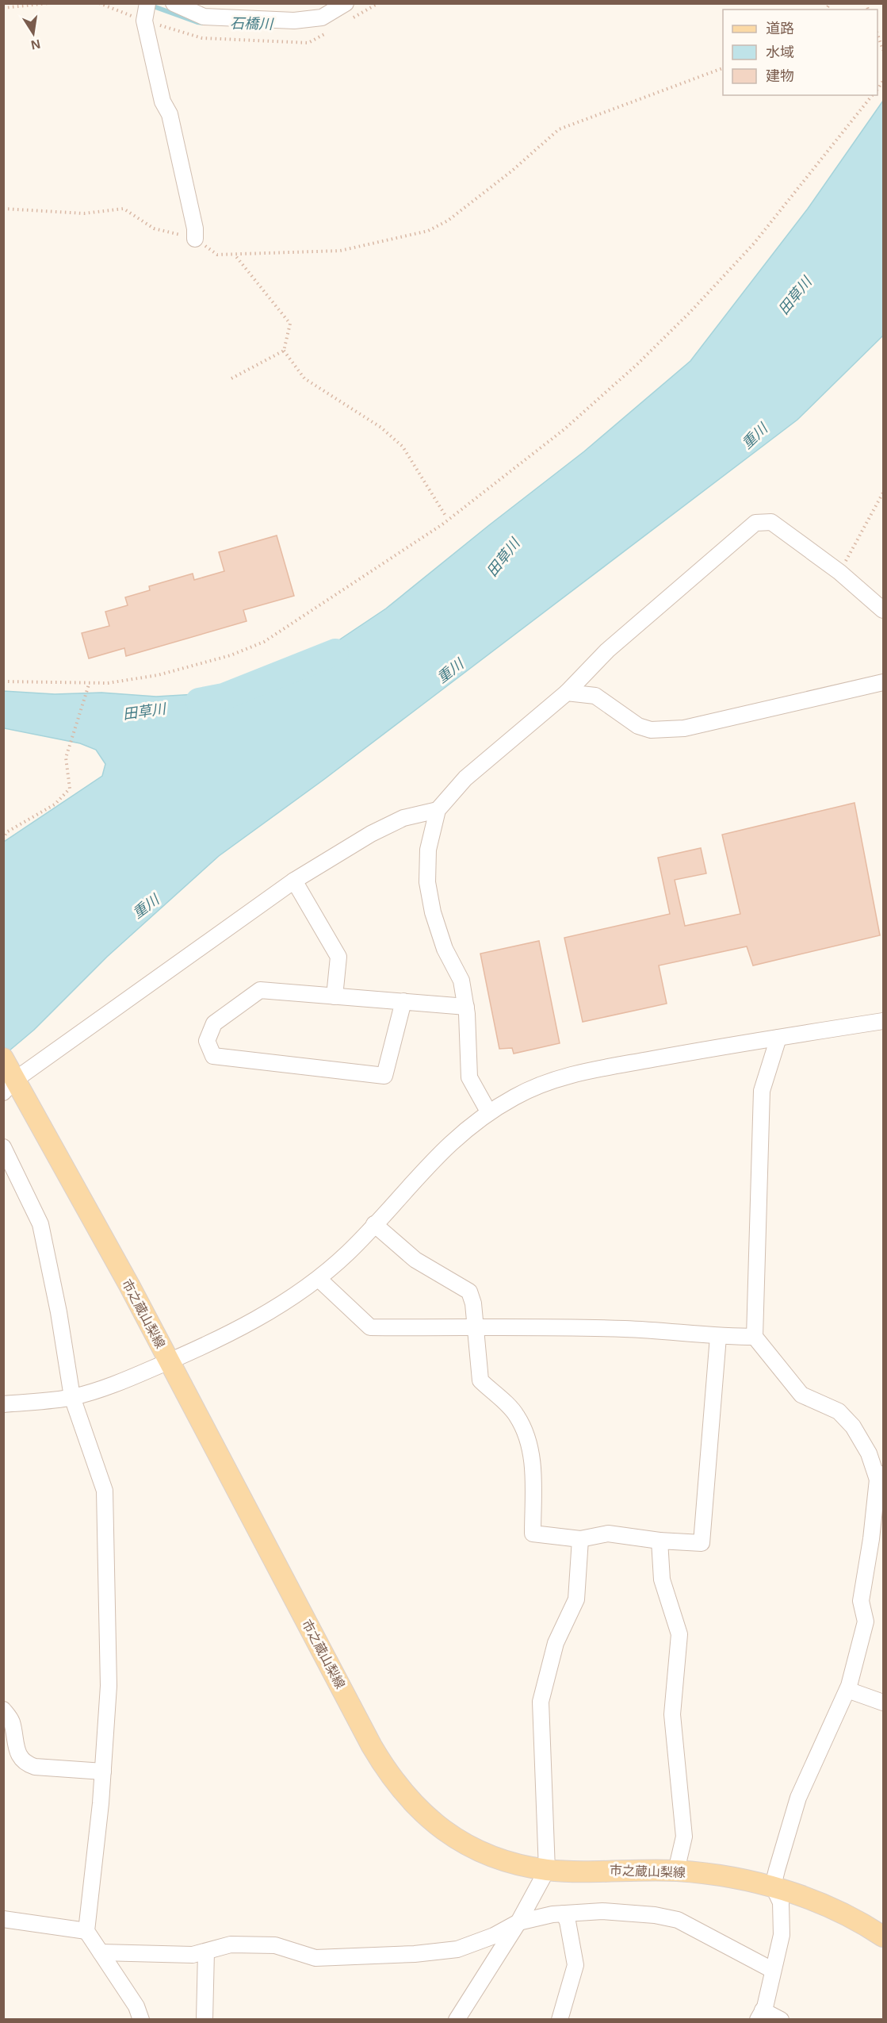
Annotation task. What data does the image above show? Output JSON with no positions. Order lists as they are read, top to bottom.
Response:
{
  "streets": {
    "main road": ["市之蔵山梨線"]
  },
  "water": ["石橋川", "田草川", "重川"],
  "legend": ["道路", "水域", "建物"],
  "north": "bottom"
}
